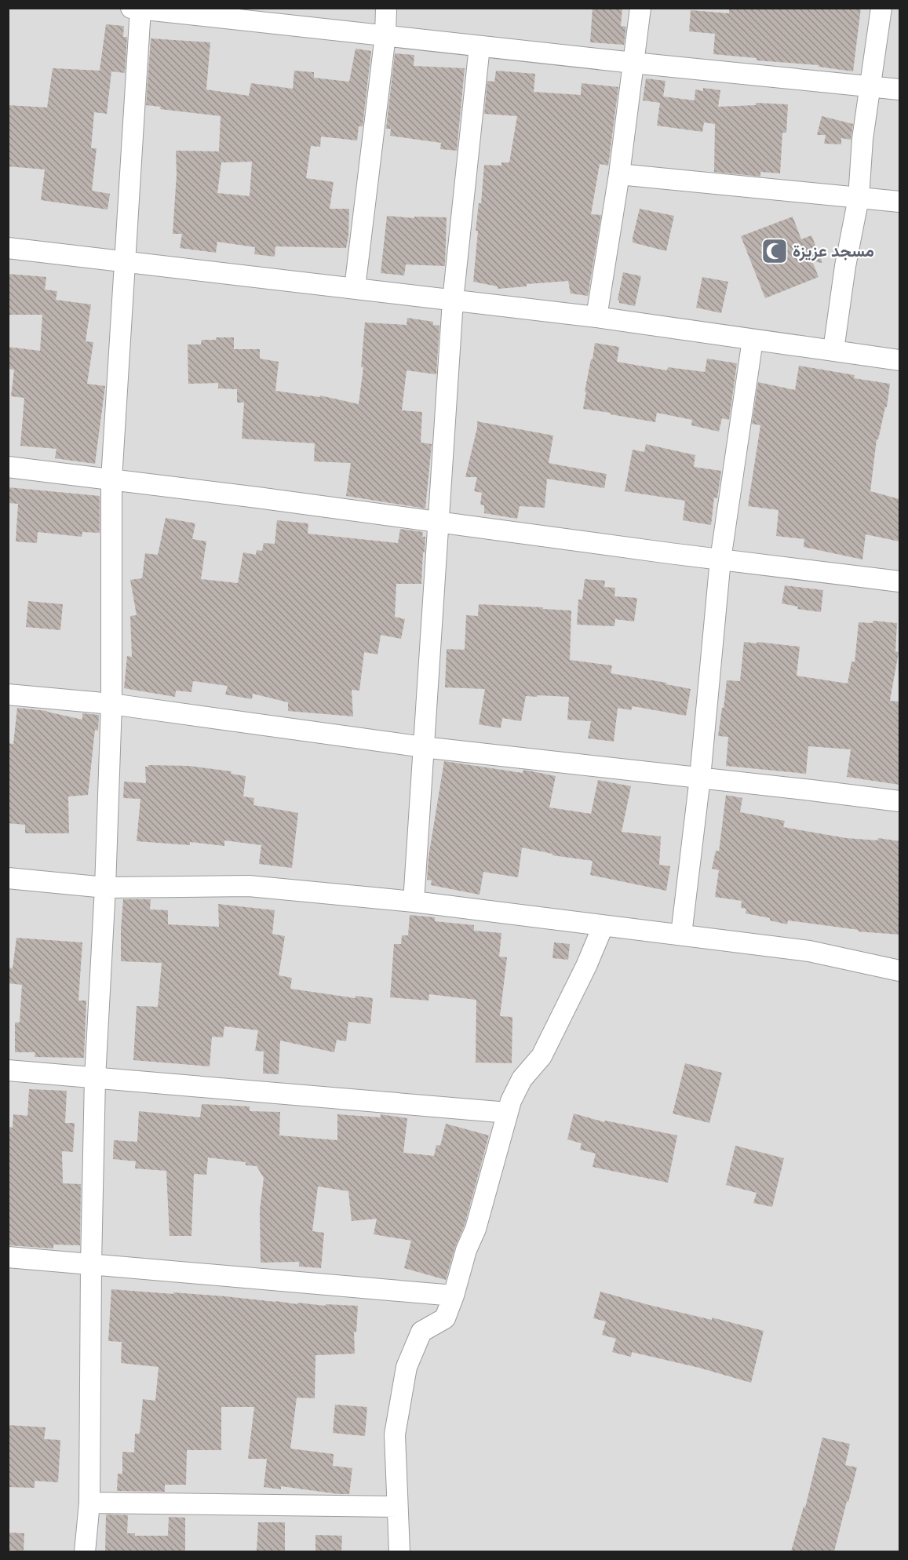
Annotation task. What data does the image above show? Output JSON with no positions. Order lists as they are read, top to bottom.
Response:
{
  "places": {
    "mosque": ["مسجد عزيزة"]
  }
}
